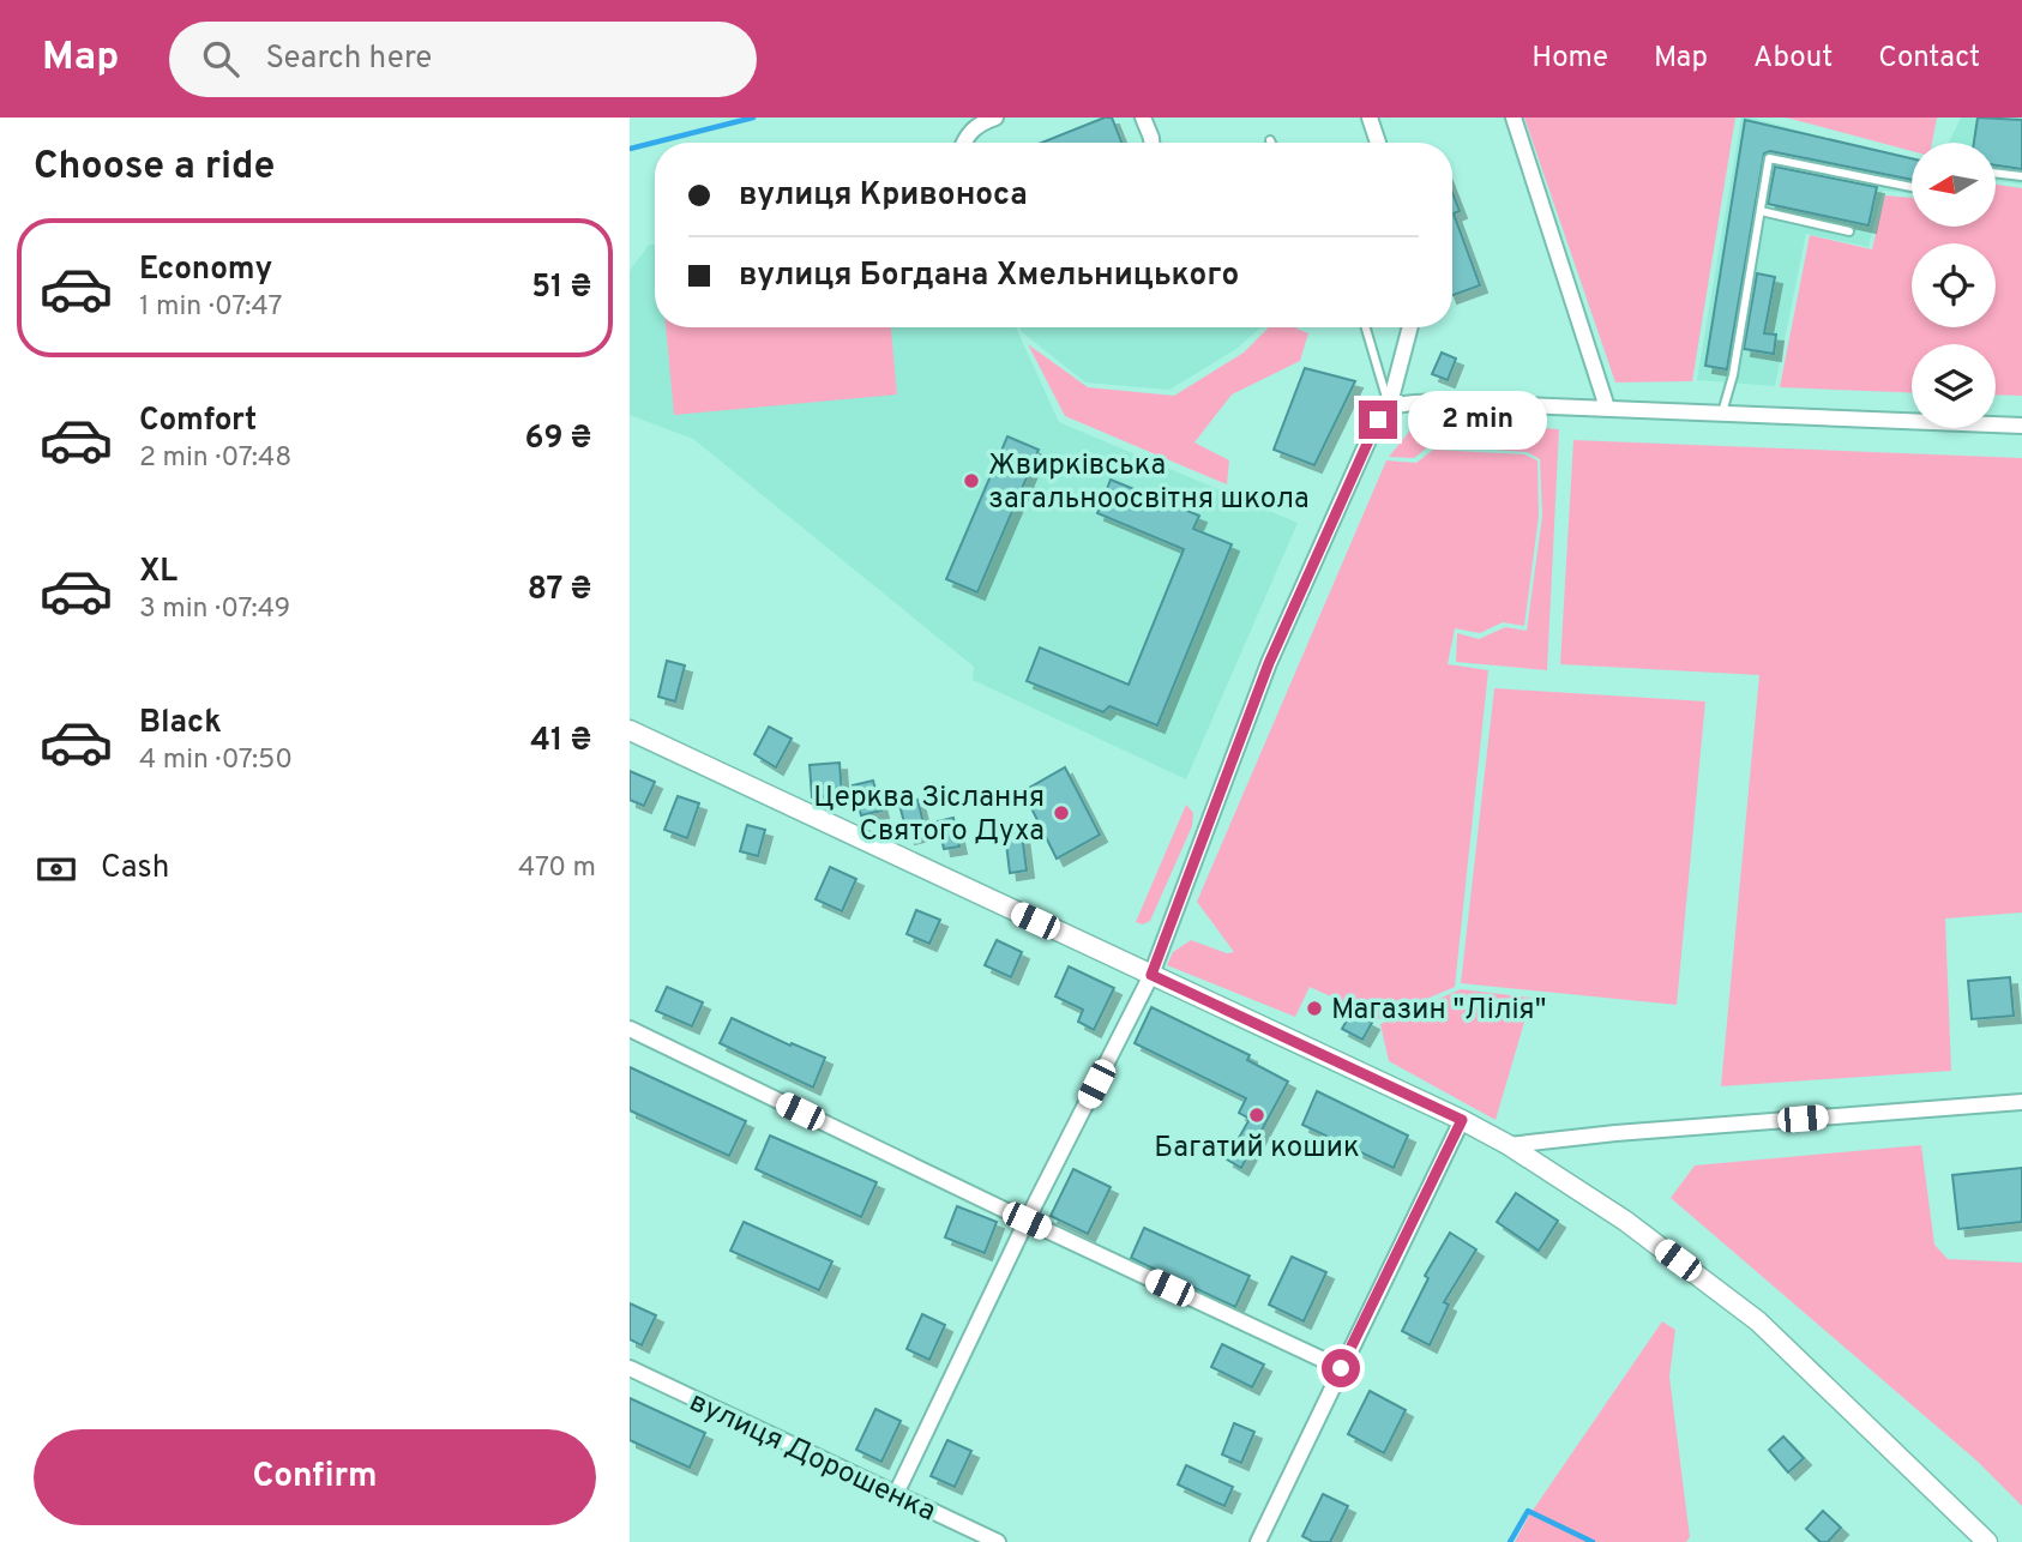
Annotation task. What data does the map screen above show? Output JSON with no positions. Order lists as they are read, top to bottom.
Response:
{
  "streets": {
    "street": ["вулиця Дорошенка"]
  },
  "places": [
    "Жвирківська загальноосвітня школа",
    "Церква Зіслання Святого Духа",
    "Магазин \"Лілія\"",
    "Багатий кошик"
  ],
  "north": "left",
  "page": {
    "header": "Map",
    "search": "Search here",
    "nav": [
      "Home",
      "Map",
      "About",
      "Contact"
    ],
    "heading": "Choose a ride",
    "banner": ["вулиця Кривоноса", "вулиця Богдана Хмельницького"],
    "list": [
      {
        "name": "Economy",
        "note": "1 min · 07:47",
        "value": "51 ₴"
      },
      {
        "name": "Comfort",
        "note": "2 min · 07:48",
        "value": "69 ₴"
      },
      {
        "name": "XL",
        "note": "3 min · 07:49",
        "value": "87 ₴"
      },
      {
        "name": "Black",
        "note": "4 min · 07:50",
        "value": "41 ₴"
      }
    ],
    "bubble": "2 min",
    "pay": ["Cash", "470 m"],
    "buttons": "Confirm"
  }
}
